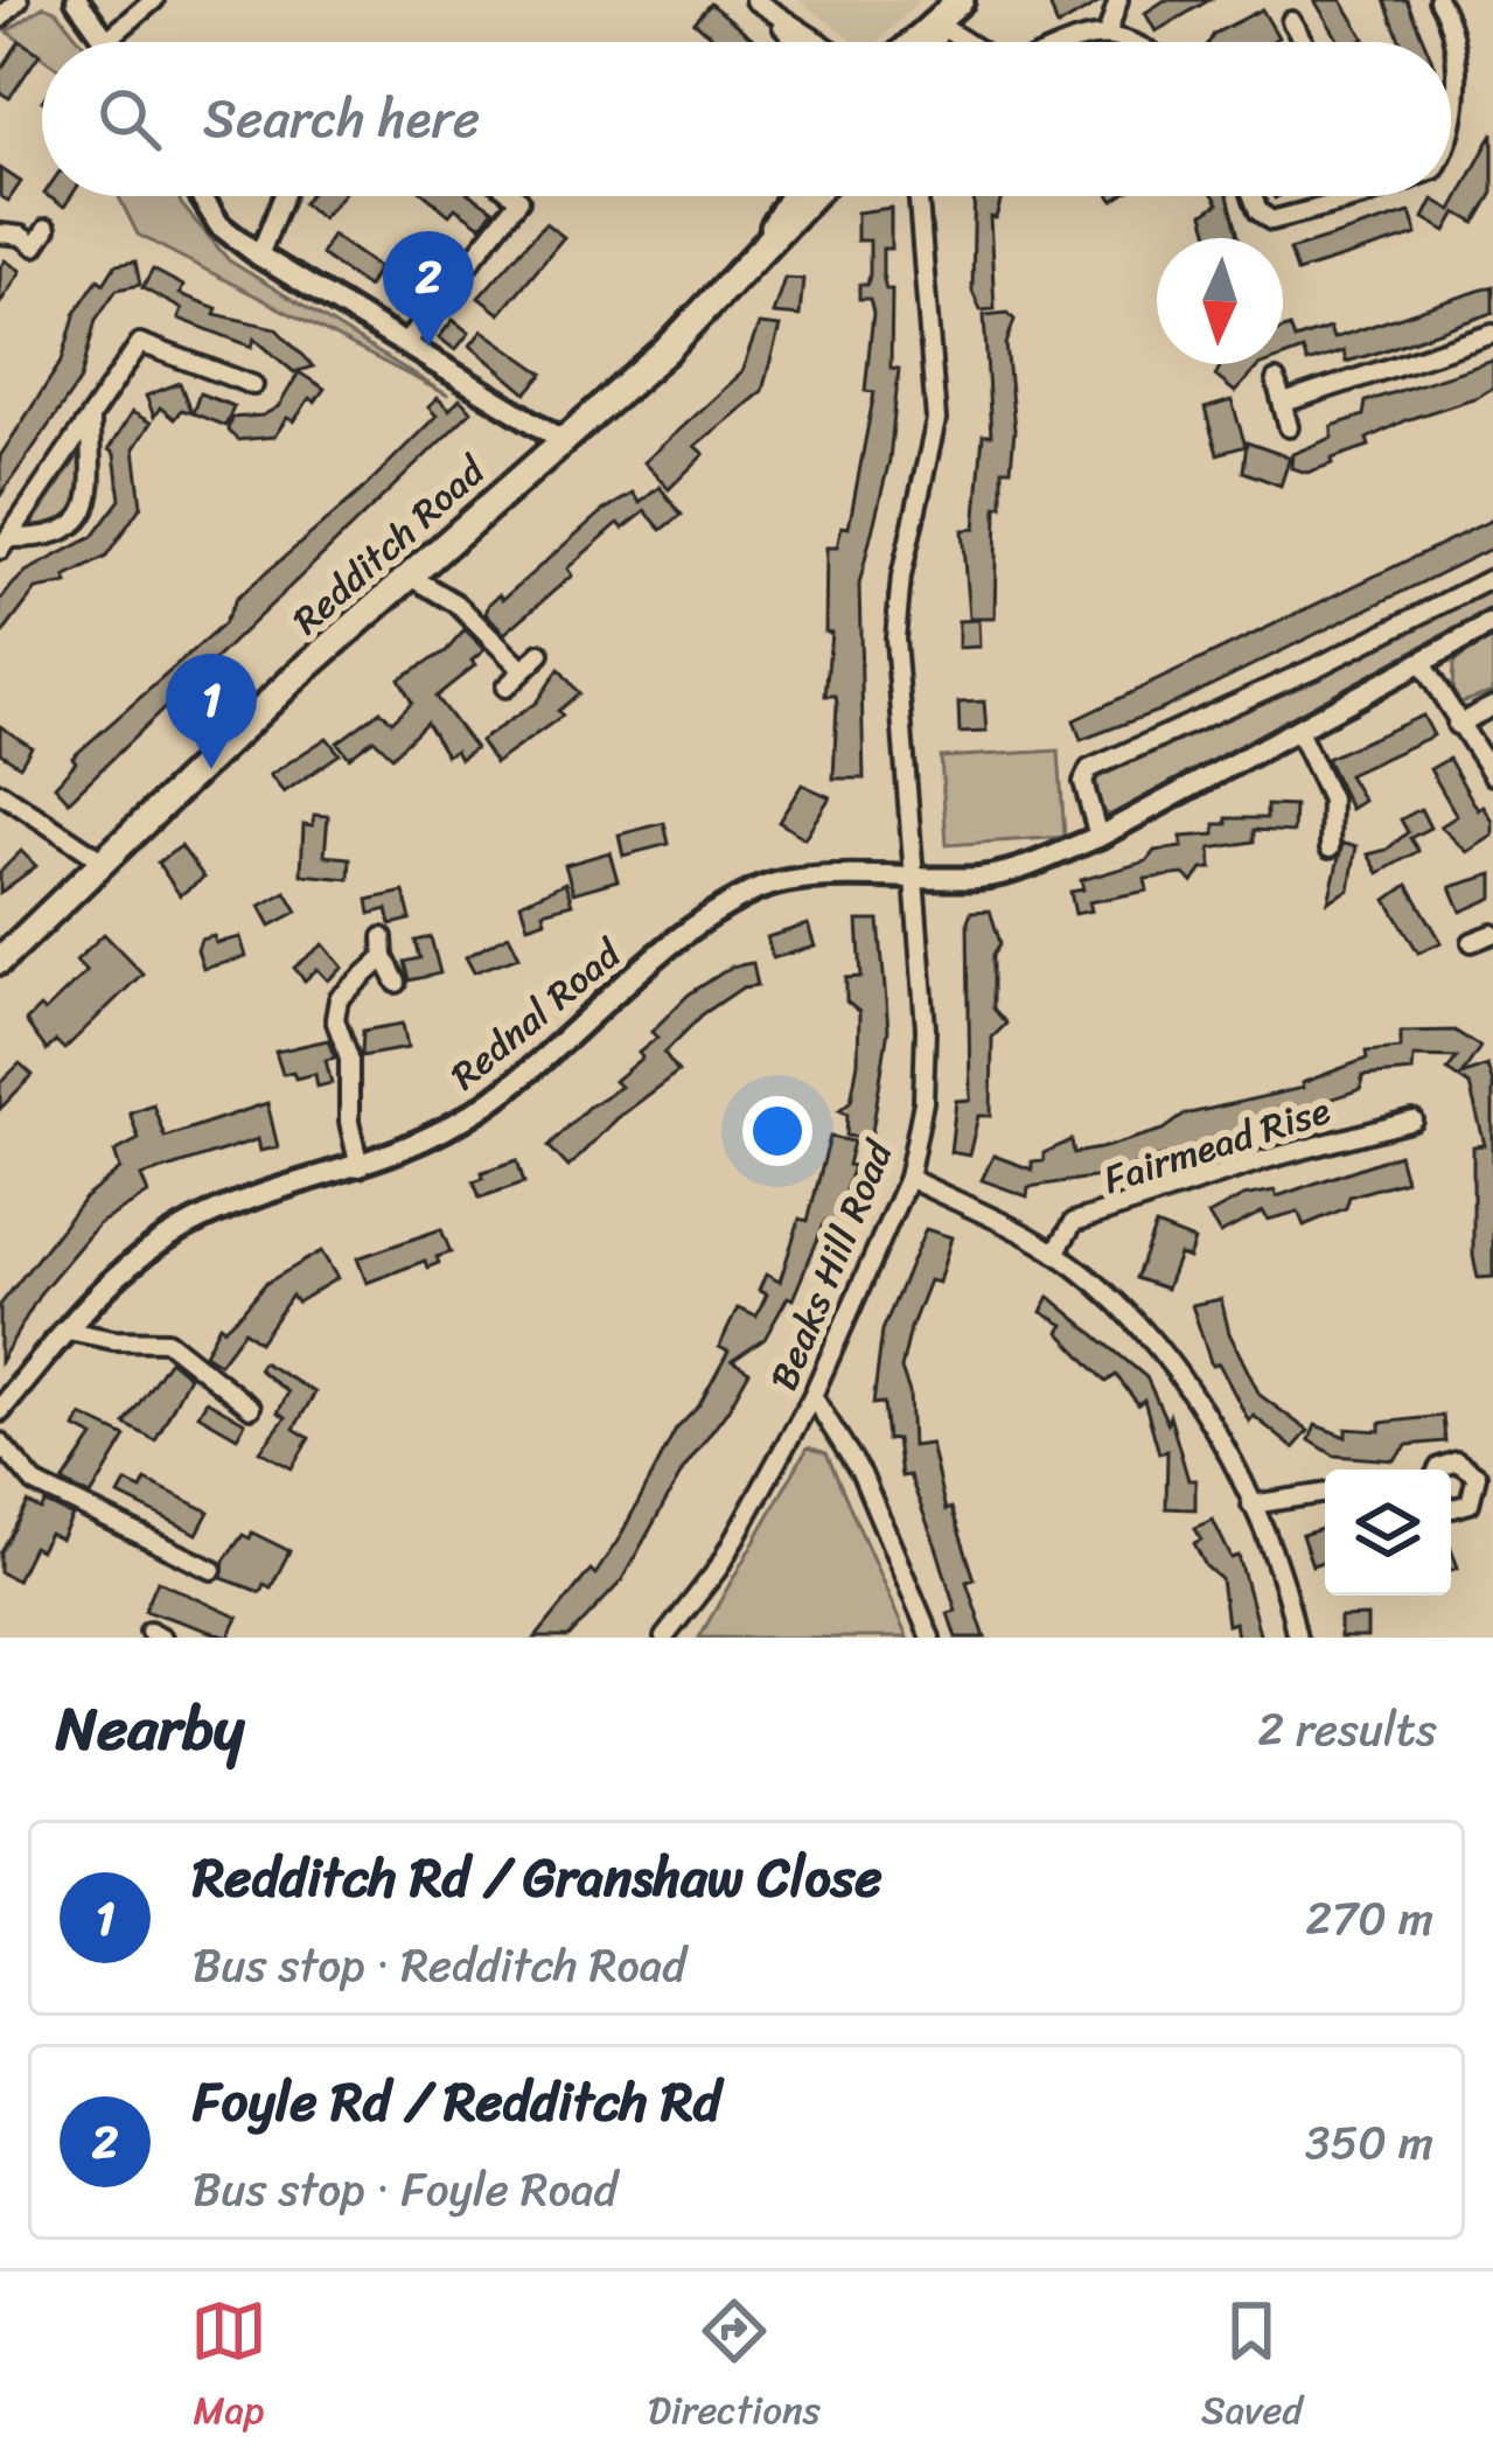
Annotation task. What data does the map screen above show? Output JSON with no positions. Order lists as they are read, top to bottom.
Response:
{
  "streets": {
    "highway": ["Redditch Road"],
    "street": ["Rednal Road", "Fairmead Rise", "Beaks Hill Road"]
  },
  "crossings": [
    ["Rednal Road", "Beaks Hill Road"]
  ],
  "north": "bottom",
  "page": {
    "search": "Search here",
    "pins": ["2", "1"],
    "heading": ["Nearby", "2 results"],
    "list": [
      {
        "mark": "1",
        "name": "Redditch Rd / Granshaw Close",
        "note": "Bus stop · Redditch Road",
        "value": "270 m"
      },
      {
        "mark": "2",
        "name": "Foyle Rd / Redditch Rd",
        "note": "Bus stop · Foyle Road",
        "value": "350 m"
      }
    ],
    "nav": ["Map", "Directions", "Saved"]
  }
}
